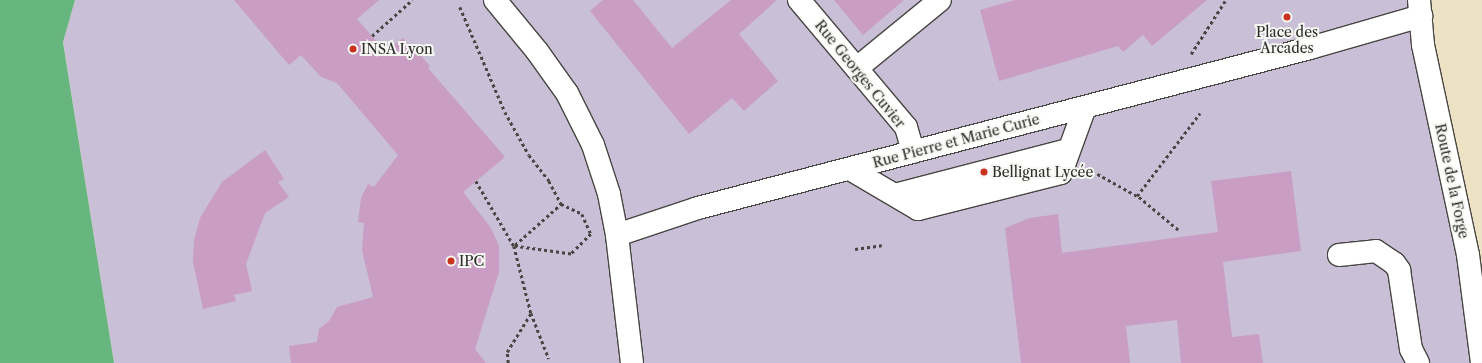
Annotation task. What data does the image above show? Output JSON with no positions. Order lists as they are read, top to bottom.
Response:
{
  "streets": {
    "street": ["Rue Georges Cuvier", "Rue Pierre et Marie Curie", "Route de la Forge"]
  },
  "crossings": [
    ["Rue Georges Cuvier", "Rue Pierre et Marie Curie"],
    ["Rue Pierre et Marie Curie", "Route de la Forge"]
  ],
  "places": [
    "Place des Arcades",
    "INSA Lyon",
    "Bellignat Lycée",
    "IPC"
  ]
}
